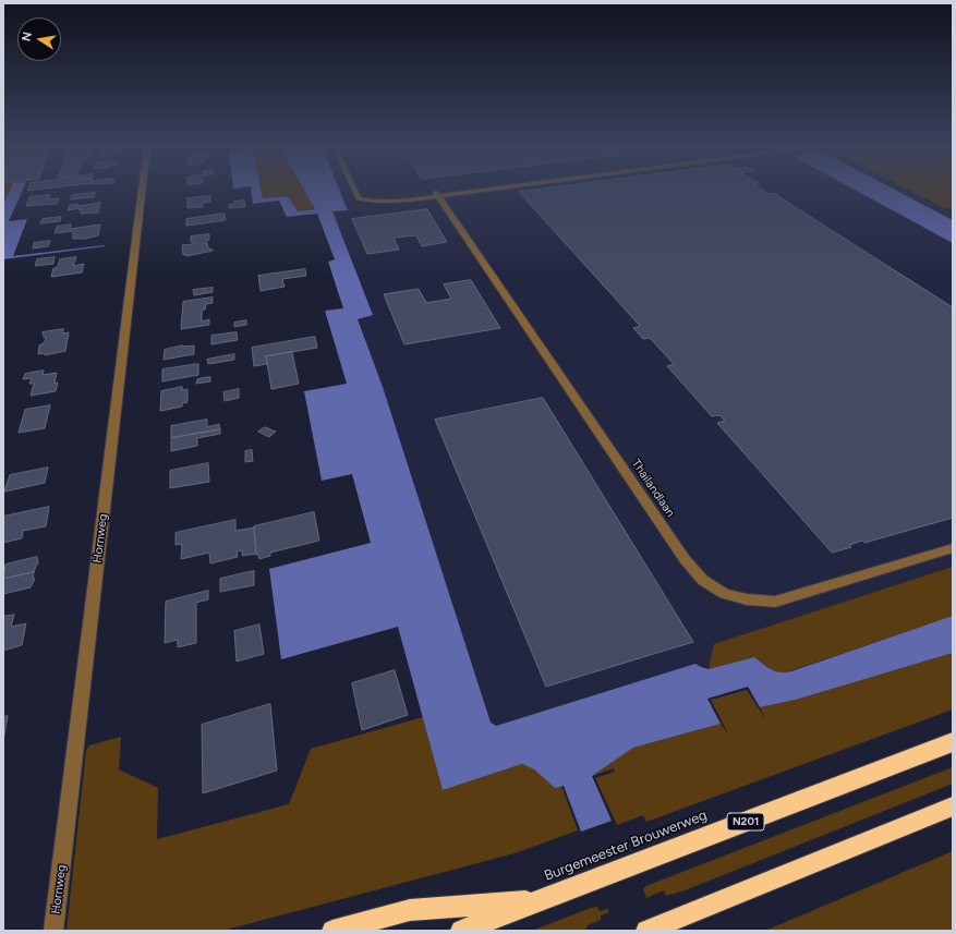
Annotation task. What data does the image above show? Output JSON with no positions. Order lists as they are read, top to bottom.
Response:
{
  "streets": {
    "highway": ["N201", "Burgemeester Brouwerweg"],
    "street": ["Thailandlaan", "Hornweg"]
  },
  "crossings": [
    ["N201", "Burgemeester Brouwerweg"]
  ],
  "north": "left"
}
